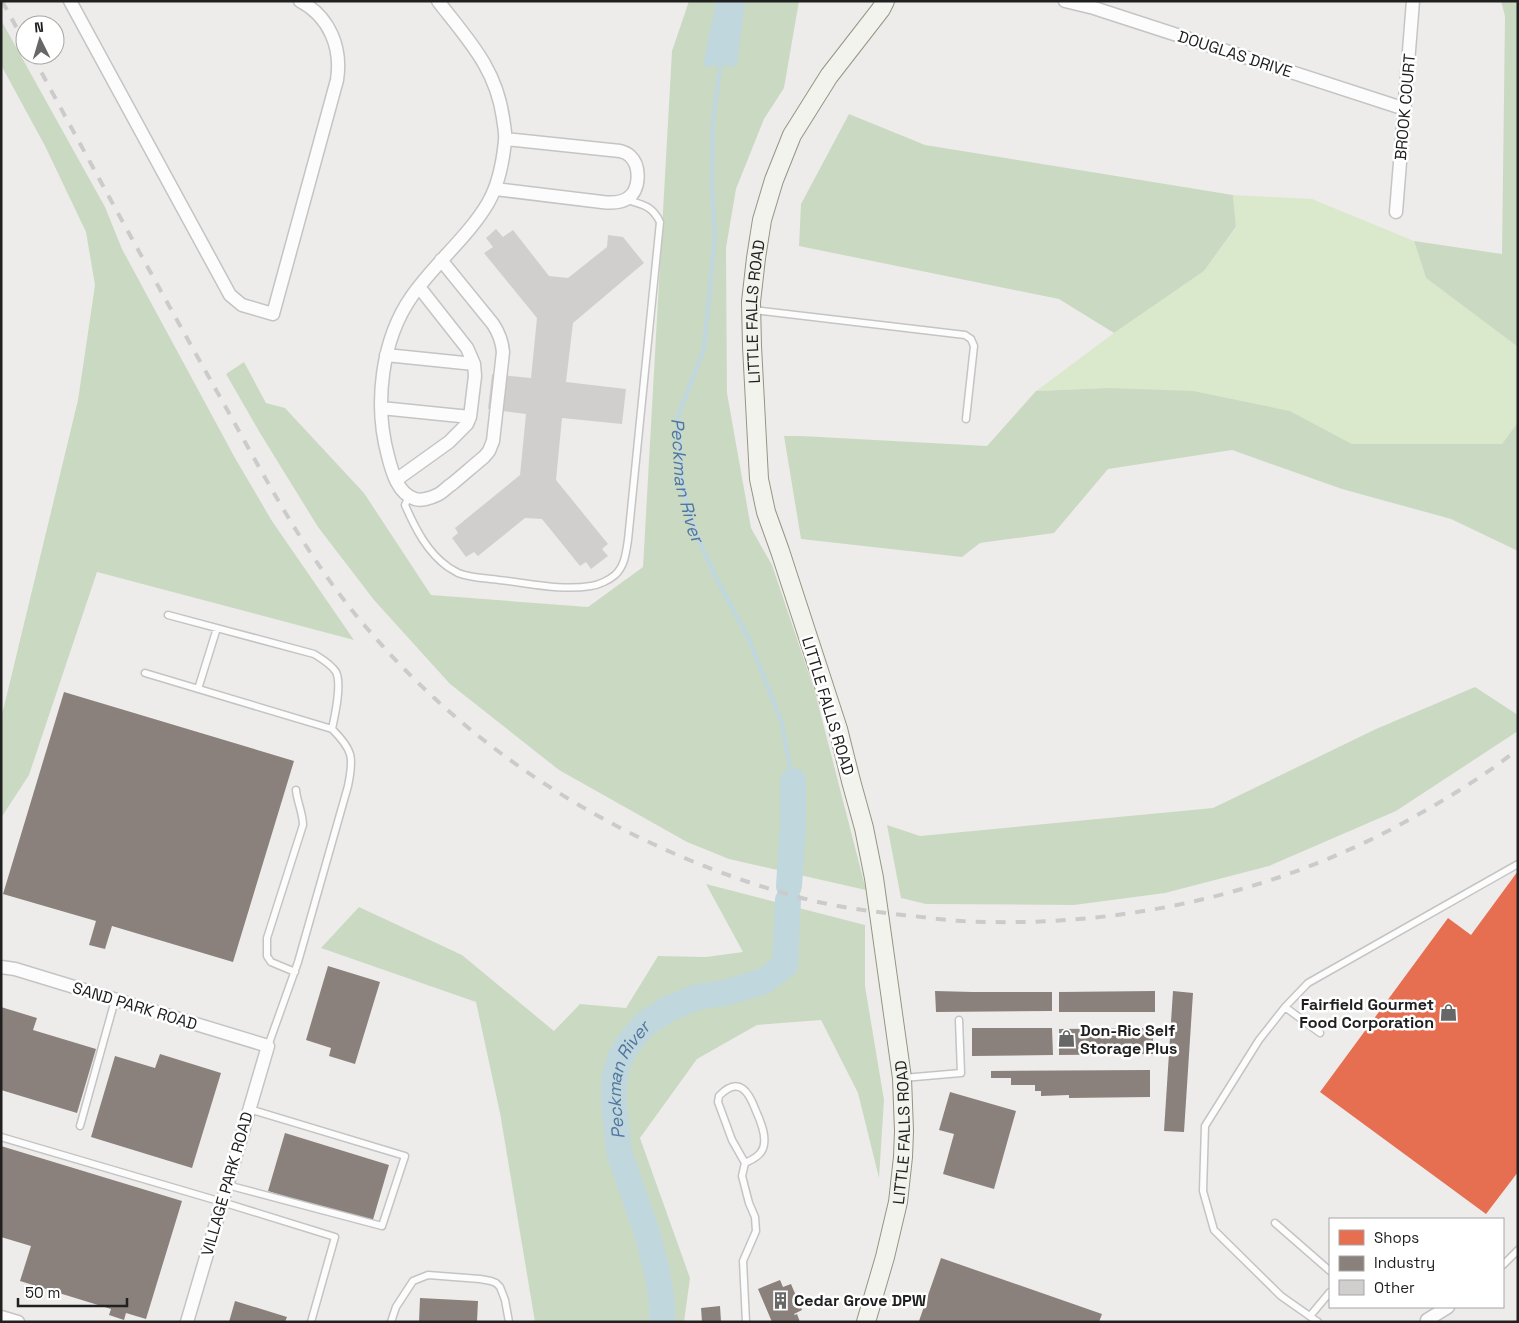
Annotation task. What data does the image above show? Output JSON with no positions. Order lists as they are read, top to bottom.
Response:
{
  "streets": {
    "street": [
      "DOUGLAS DRIVE",
      "BROOK COURT",
      "LITTLE FALLS ROAD",
      "SAND PARK ROAD",
      "VILLAGE PARK ROAD"
    ]
  },
  "crossings": [
    ["DOUGLAS DRIVE", "BROOK COURT"],
    ["SAND PARK ROAD", "VILLAGE PARK ROAD"]
  ],
  "water": ["Peckman River"],
  "places": {
    "shop": ["Fairfield Gourmet Food Corporation", "Don-Ric Self Storage Plus"],
    "building": ["Cedar Grove DPW"]
  },
  "legend": ["Shops", "Industry", "Other"],
  "scale_bar": "50 m",
  "north": "top"
}
